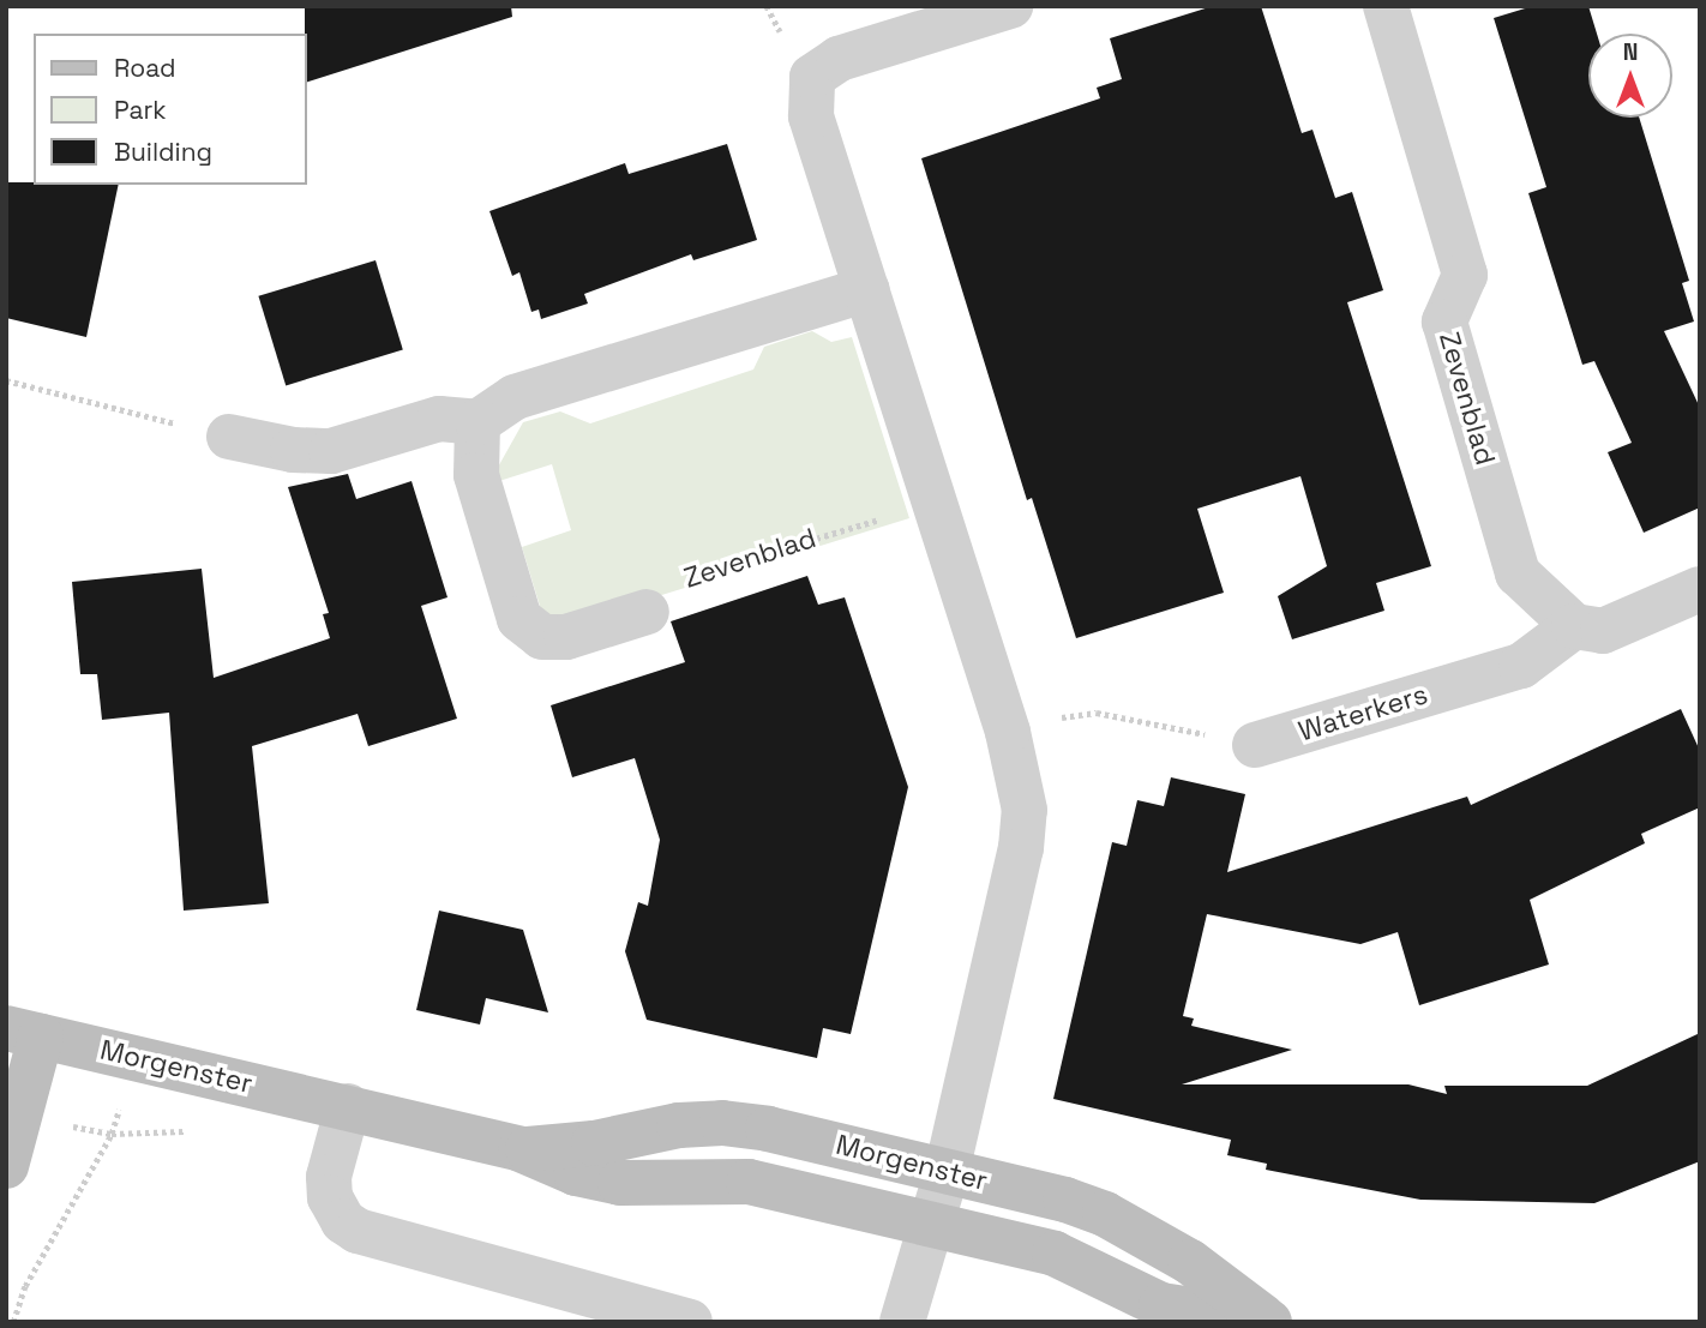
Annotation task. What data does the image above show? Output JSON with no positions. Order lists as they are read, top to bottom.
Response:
{
  "streets": {
    "street": ["Zevenblad", "Waterkers", "Morgenster"]
  },
  "crossings": [
    ["Zevenblad", "Waterkers"]
  ],
  "legend": ["Road", "Park", "Building"],
  "north": "top"
}
